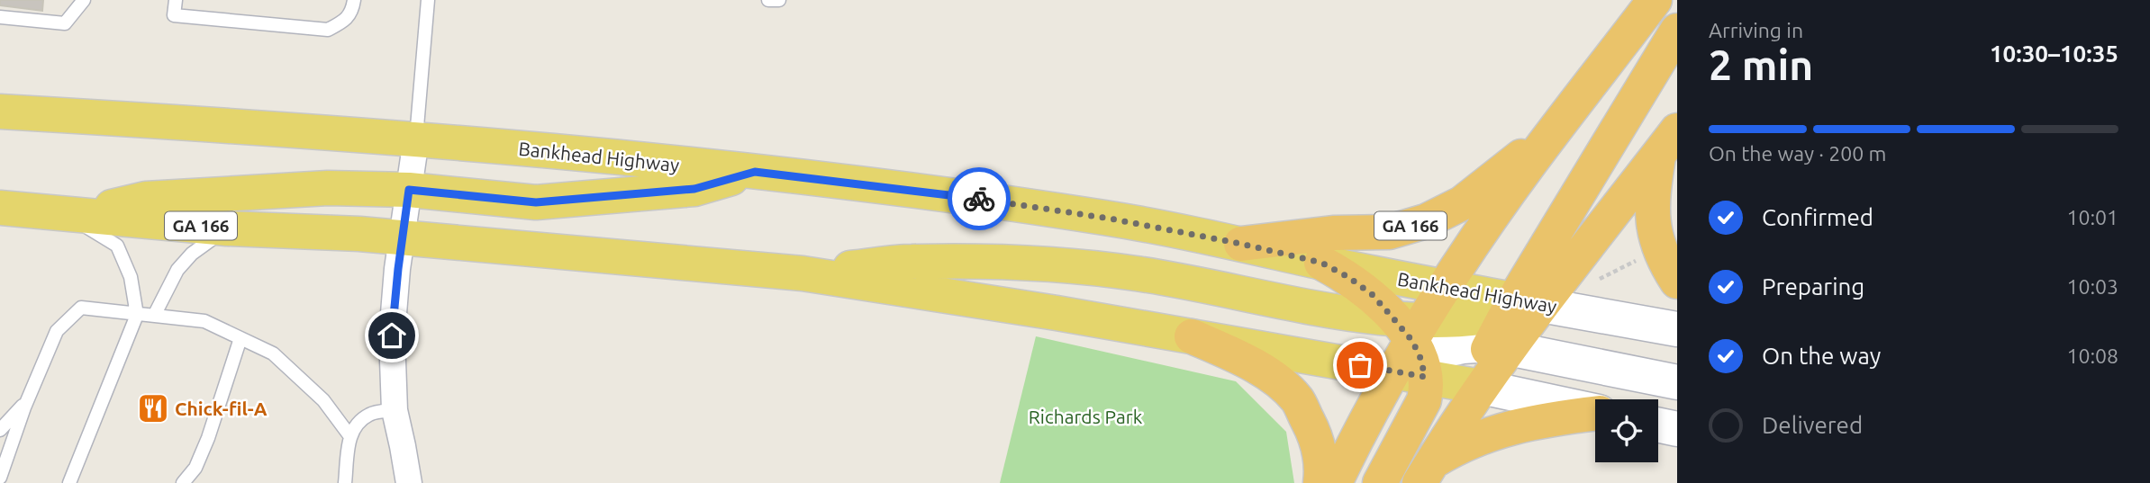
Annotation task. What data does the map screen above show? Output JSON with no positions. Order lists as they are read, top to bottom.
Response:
{
  "streets": {
    "highway": ["GA 166"],
    "main road": ["Bankhead Highway"]
  },
  "crossings": [
    ["Bankhead Highway", "GA 166"]
  ],
  "parks": ["Richards Park"],
  "places": {
    "restaurant": ["Chick-fil-A"]
  },
  "page": {
    "heading": ["2 min", "Arriving in", "10:30–10:35"],
    "bar": "On the way · 200 m",
    "list": [
      ["Confirmed", "10:01"],
      ["Preparing", "10:03"],
      ["On the way", "10:08"],
      "Delivered"
    ]
  }
}
